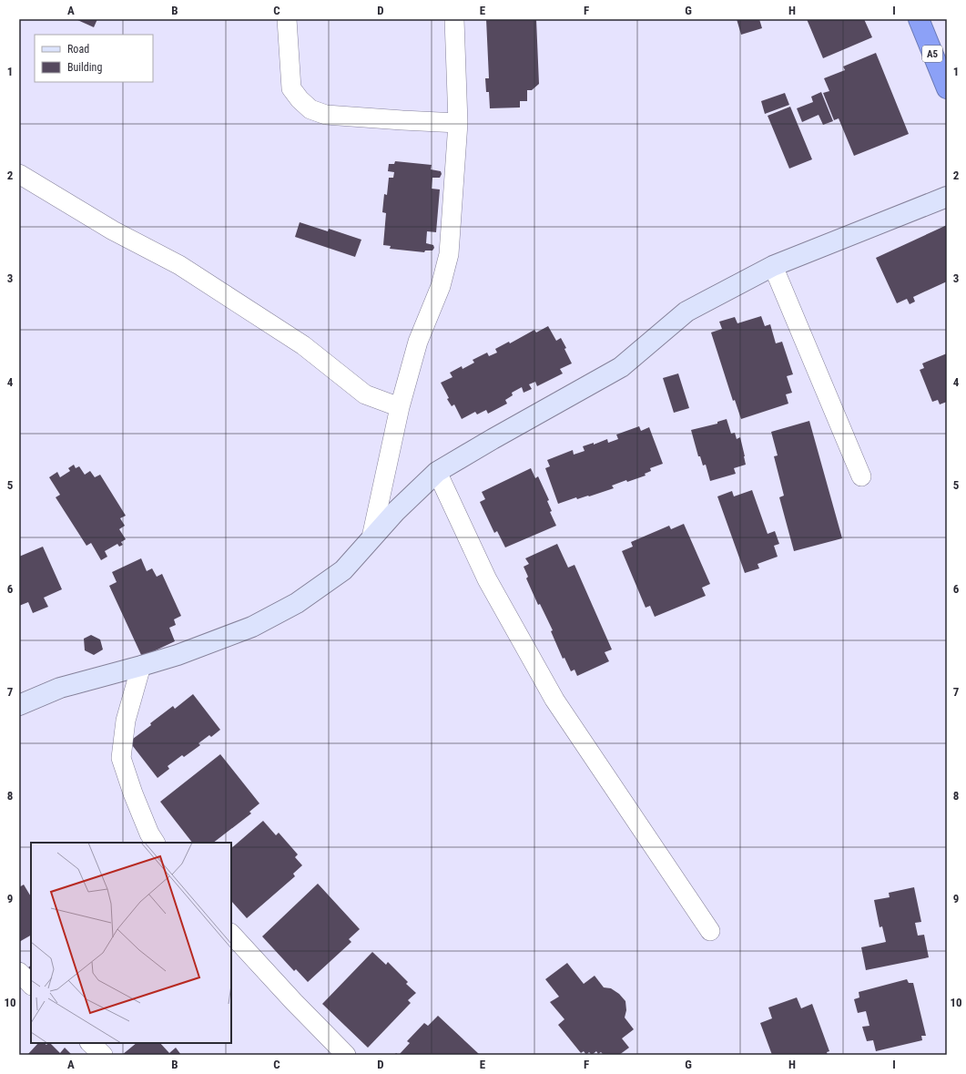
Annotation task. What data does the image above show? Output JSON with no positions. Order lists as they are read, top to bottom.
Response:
{
  "streets": {
    "highway": ["A5"]
  },
  "legend": ["Road", "Building"],
  "grid": {
    "columns": [
      "A",
      "B",
      "C",
      "D",
      "E",
      "F",
      "G",
      "H",
      "I"
    ],
    "rows": [
      "1",
      "2",
      "3",
      "4",
      "5",
      "6",
      "7",
      "8",
      "9",
      "10"
    ]
  }
}
